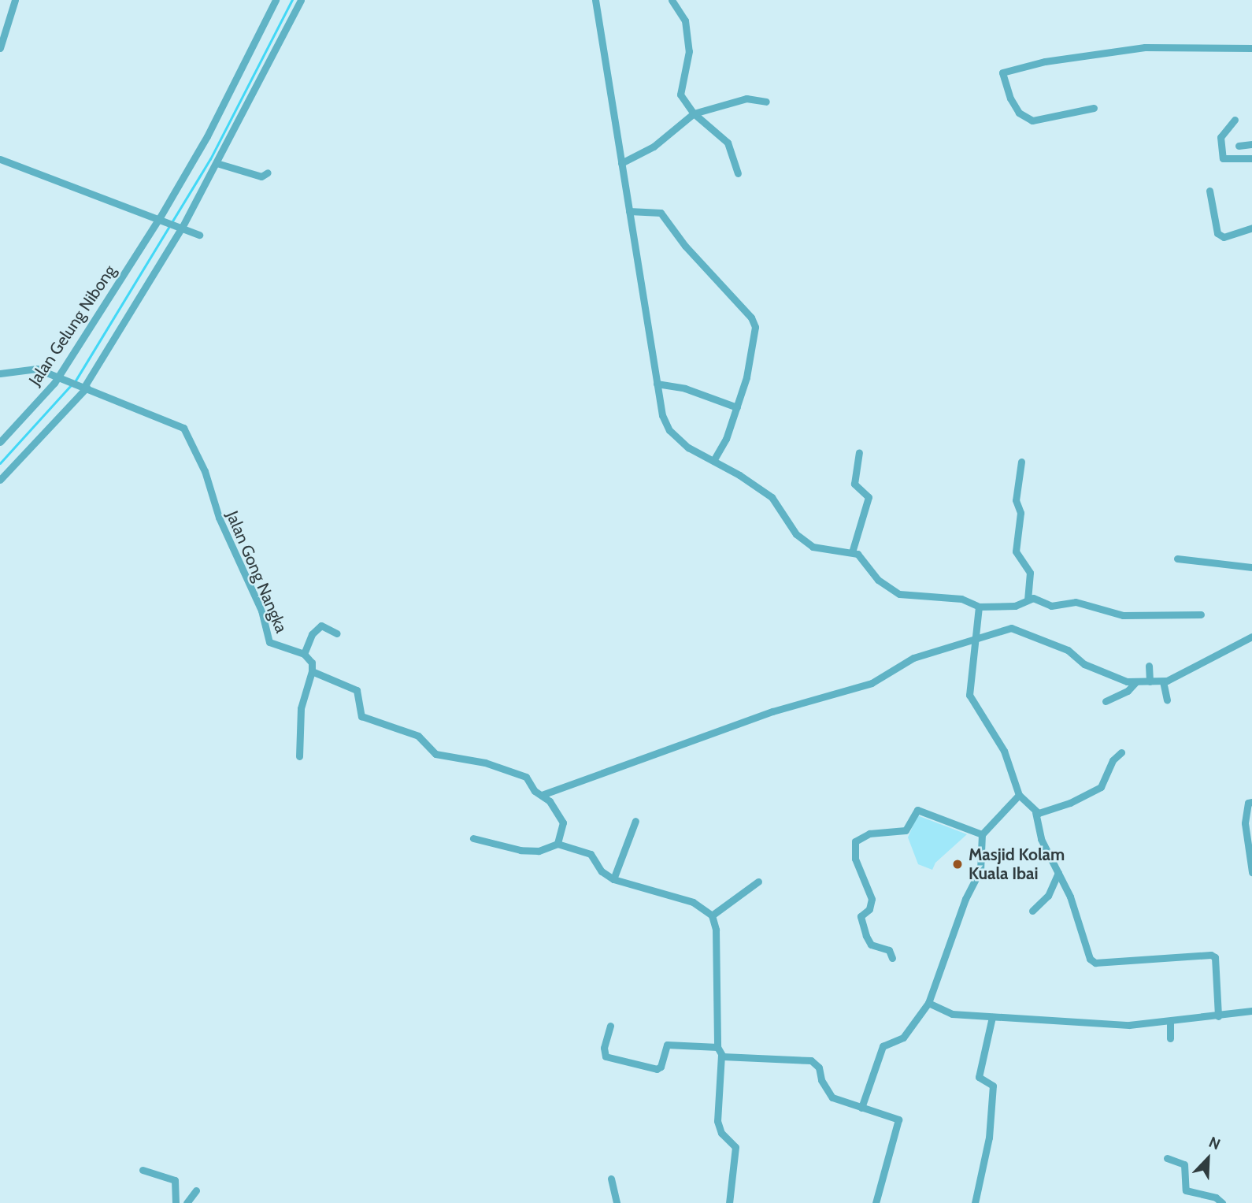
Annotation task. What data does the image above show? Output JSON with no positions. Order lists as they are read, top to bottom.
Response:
{
  "streets": {
    "street": ["Jalan Gelung Nibong", "Jalan Gong Nangka"]
  },
  "places": ["Masjid Kolam Kuala Ibai"],
  "north": "top right"
}
